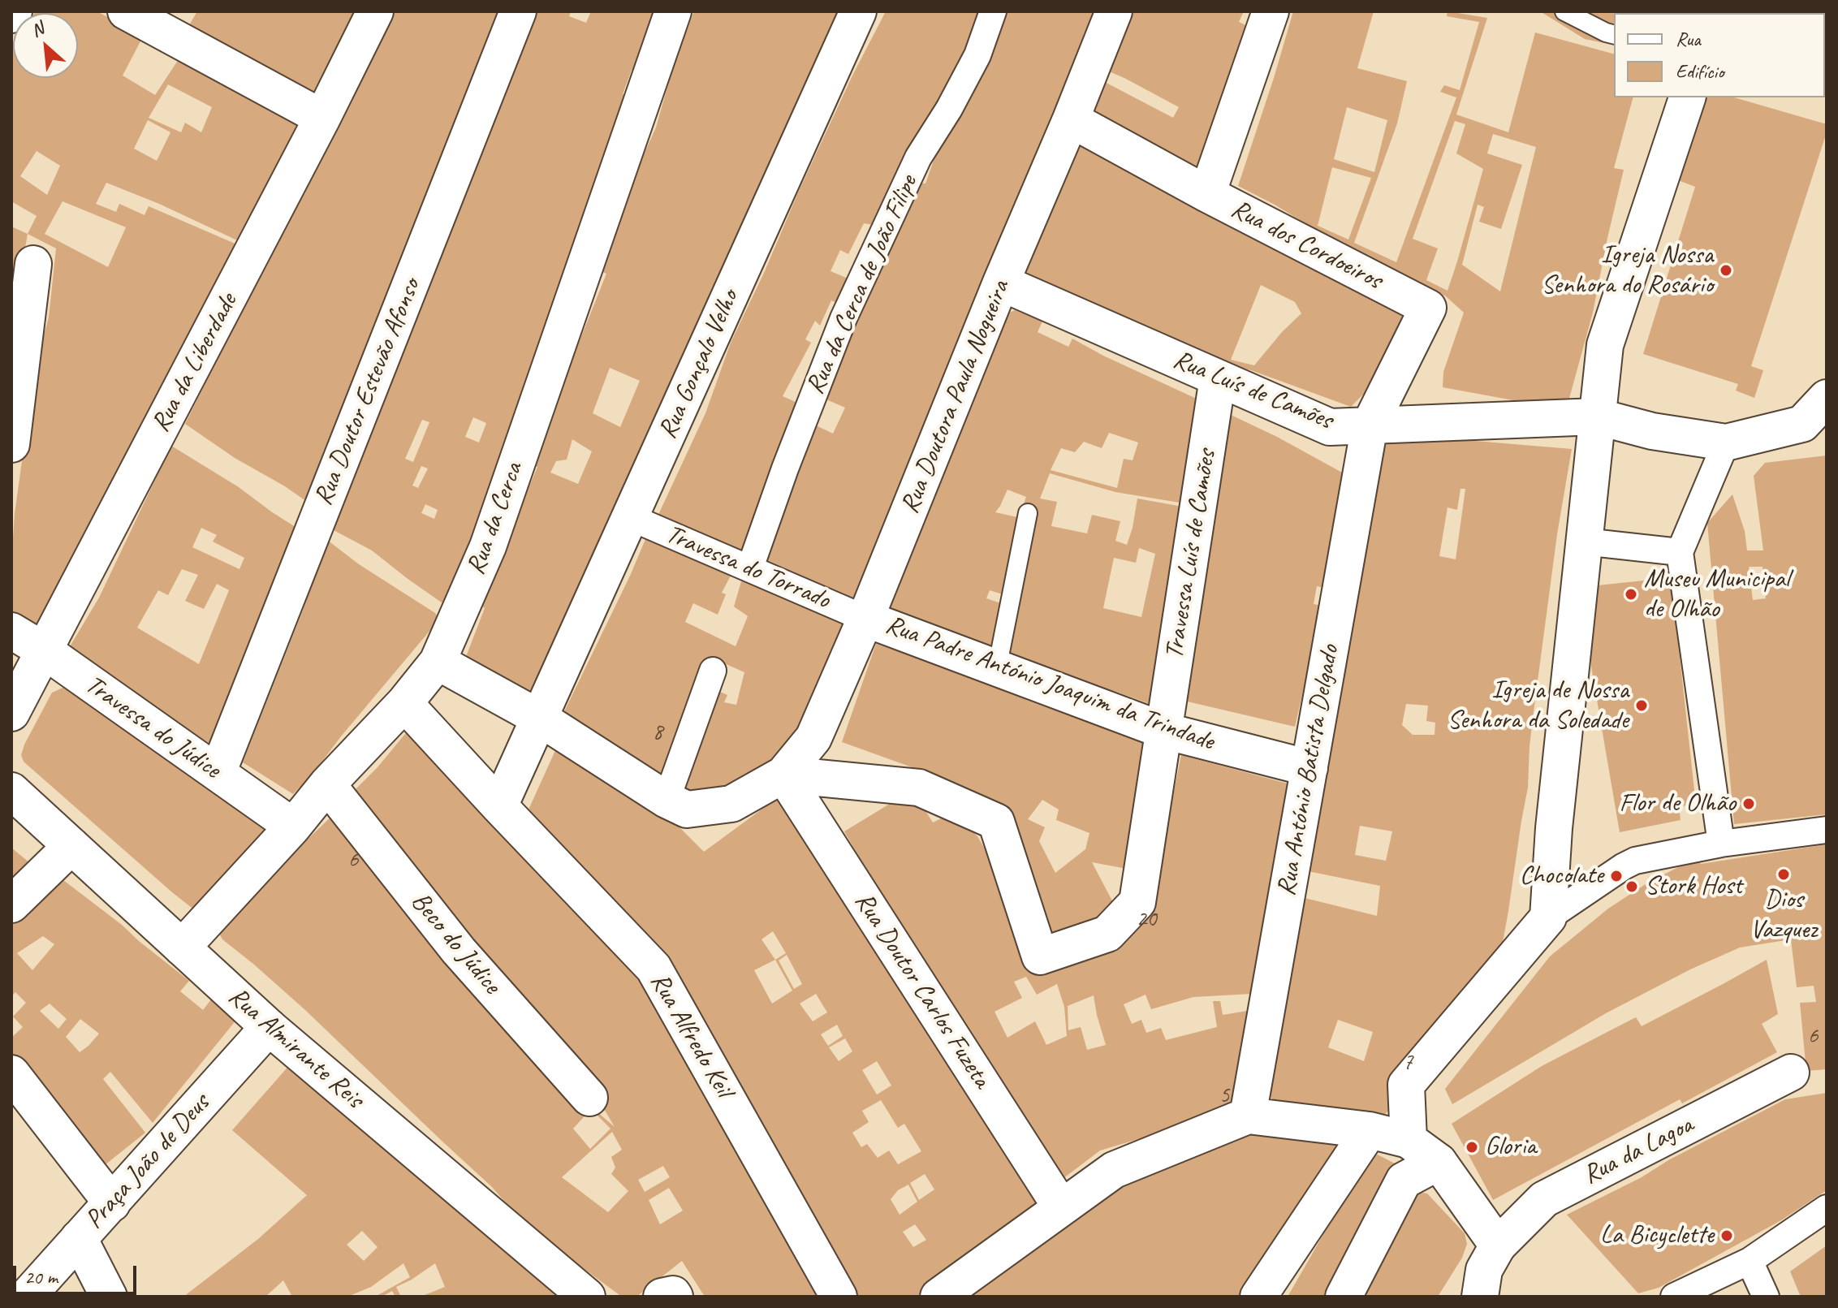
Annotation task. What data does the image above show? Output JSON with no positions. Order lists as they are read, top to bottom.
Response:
{
  "streets": {
    "street": [
      "Rua dos Cordoeiros",
      "Rua da Cerca de João Filipe",
      "Rua da Liberdade",
      "Rua Gonçalo Velho",
      "Rua Luís de Camões",
      "Rua Doutor Estevão Afonso",
      "Rua Doutora Paula Nogueira",
      "Rua da Cerca",
      "Travessa Luís de Camões",
      "Travessa do Torrado",
      "Rua Padre António Joaquim da Trindade",
      "Travessa do Júdice",
      "Rua António Batista Delgado",
      "Beco do Júdice",
      "Rua Doutor Carlos Fuzeta",
      "Rua Alfredo Keil",
      "Rua Almirante Reis",
      "Rua da Lagoa",
      "Praça João de Deus"
    ]
  },
  "crossings": [
    ["Rua dos Cordoeiros", "Rua Luís de Camões"],
    ["Rua dos Cordoeiros", "Rua Doutora Paula Nogueira"],
    ["Rua dos Cordoeiros", "Rua António Batista Delgado"],
    ["Rua da Cerca de João Filipe", "Travessa do Torrado"],
    ["Rua da Liberdade", "Travessa do Júdice"],
    ["Rua Gonçalo Velho", "Travessa do Torrado"],
    ["Rua Gonçalo Velho", "Rua Alfredo Keil"],
    ["Rua Luís de Camões", "Rua Doutora Paula Nogueira"],
    ["Rua Luís de Camões", "Travessa Luís de Camões"],
    ["Rua Luís de Camões", "Rua António Batista Delgado"],
    ["Rua Doutor Estevão Afonso", "Travessa do Júdice"],
    ["Rua Doutora Paula Nogueira", "Travessa Luís de Camões"],
    ["Rua Doutora Paula Nogueira", "Travessa do Torrado"],
    ["Rua Doutora Paula Nogueira", "Rua Padre António Joaquim da Trindade"],
    ["Rua Doutora Paula Nogueira", "Rua Doutor Carlos Fuzeta"],
    ["Rua da Cerca", "Travessa do Júdice"],
    ["Rua da Cerca", "Beco do Júdice"],
    ["Rua da Cerca", "Rua Alfredo Keil"],
    ["Rua da Cerca", "Rua Almirante Reis"],
    ["Travessa Luís de Camões", "Rua Padre António Joaquim da Trindade"],
    ["Travessa Luís de Camões", "Rua Doutor Carlos Fuzeta"],
    ["Travessa do Torrado", "Rua Padre António Joaquim da Trindade"],
    ["Rua Padre António Joaquim da Trindade", "Rua António Batista Delgado"],
    ["Rua Almirante Reis", "Praça João de Deus"]
  ],
  "places": [
    "Igreja Nossa Senhora do Rosário",
    "Museu Municipal de Olhão",
    "Igreja de Nossa Senhora da Soledade",
    "Flor de Olhão",
    "Dios Vazquez",
    "Chocolate",
    "Stork Host",
    "Gloria",
    "La Bicyclette"
  ],
  "house_numbers": [
    "8",
    "6",
    "20",
    "6",
    "7",
    "5"
  ],
  "legend": ["Rua", "Edifício"],
  "scale_bar": "20 m",
  "north": "top left"
}
